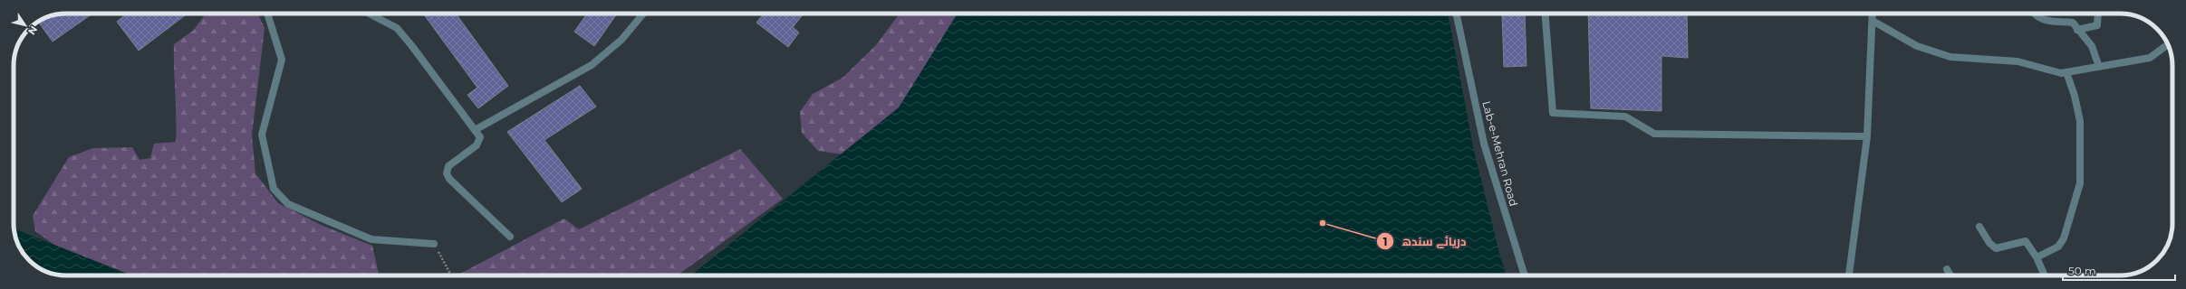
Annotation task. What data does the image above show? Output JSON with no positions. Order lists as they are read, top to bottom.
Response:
{
  "streets": {
    "street": ["Lab-e-Mehran Road"]
  },
  "places": ["دریائے سندھ"],
  "scale_bar": "50 m",
  "north": "bottom right"
}
